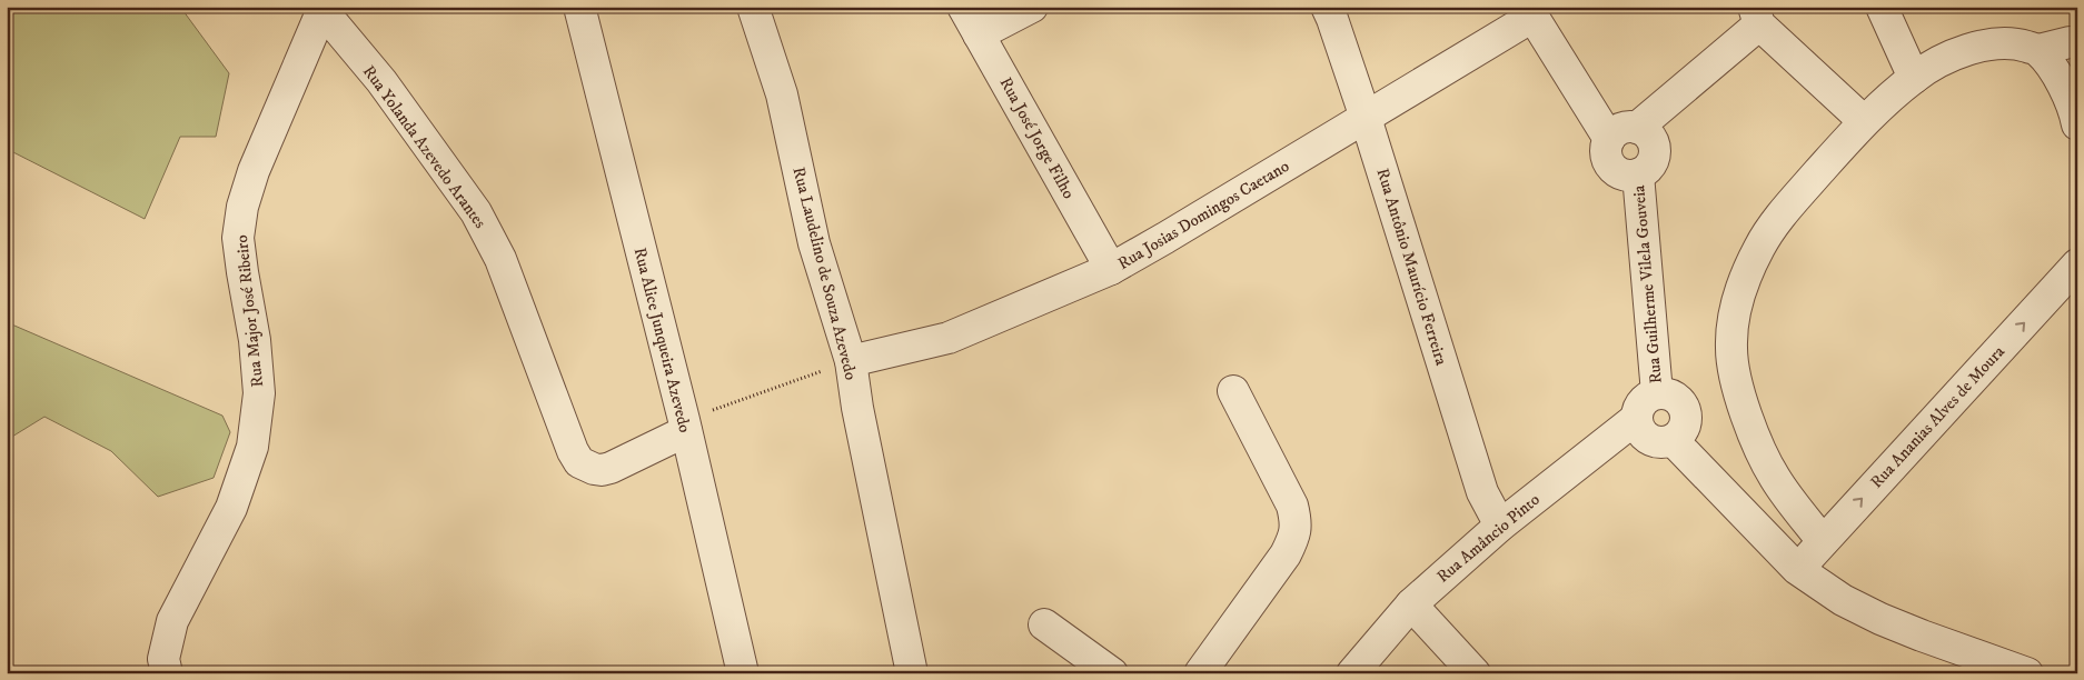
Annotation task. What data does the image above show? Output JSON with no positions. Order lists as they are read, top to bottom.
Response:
{
  "streets": {
    "street": [
      "Rua José Jorge Filho",
      "Rua Yolanda Azevedo Arantes",
      "Rua Josias Domingos Caetano",
      "Rua Antônio Maurício Ferreira",
      "Rua Laudelino de Souza Azevedo",
      "Rua Guilherme Vilela Gouveia",
      "Rua Major José Ribeiro",
      "Rua Alice Junqueira Azevedo",
      "Rua Ananias Alves de Moura",
      "Rua Amâncio Pinto"
    ]
  },
  "crossings": [
    ["Rua José Jorge Filho", "Rua Josias Domingos Caetano"],
    ["Rua Yolanda Azevedo Arantes", "Rua Major José Ribeiro"],
    ["Rua Yolanda Azevedo Arantes", "Rua Alice Junqueira Azevedo"],
    ["Rua Josias Domingos Caetano", "Rua Antônio Maurício Ferreira"],
    ["Rua Josias Domingos Caetano", "Rua Laudelino de Souza Azevedo"],
    ["Rua Antônio Maurício Ferreira", "Rua Amâncio Pinto"],
    ["Rua Guilherme Vilela Gouveia", "Rua Amâncio Pinto"]
  ],
  "one_way": ["Rua Ananias Alves de Moura"]
}
